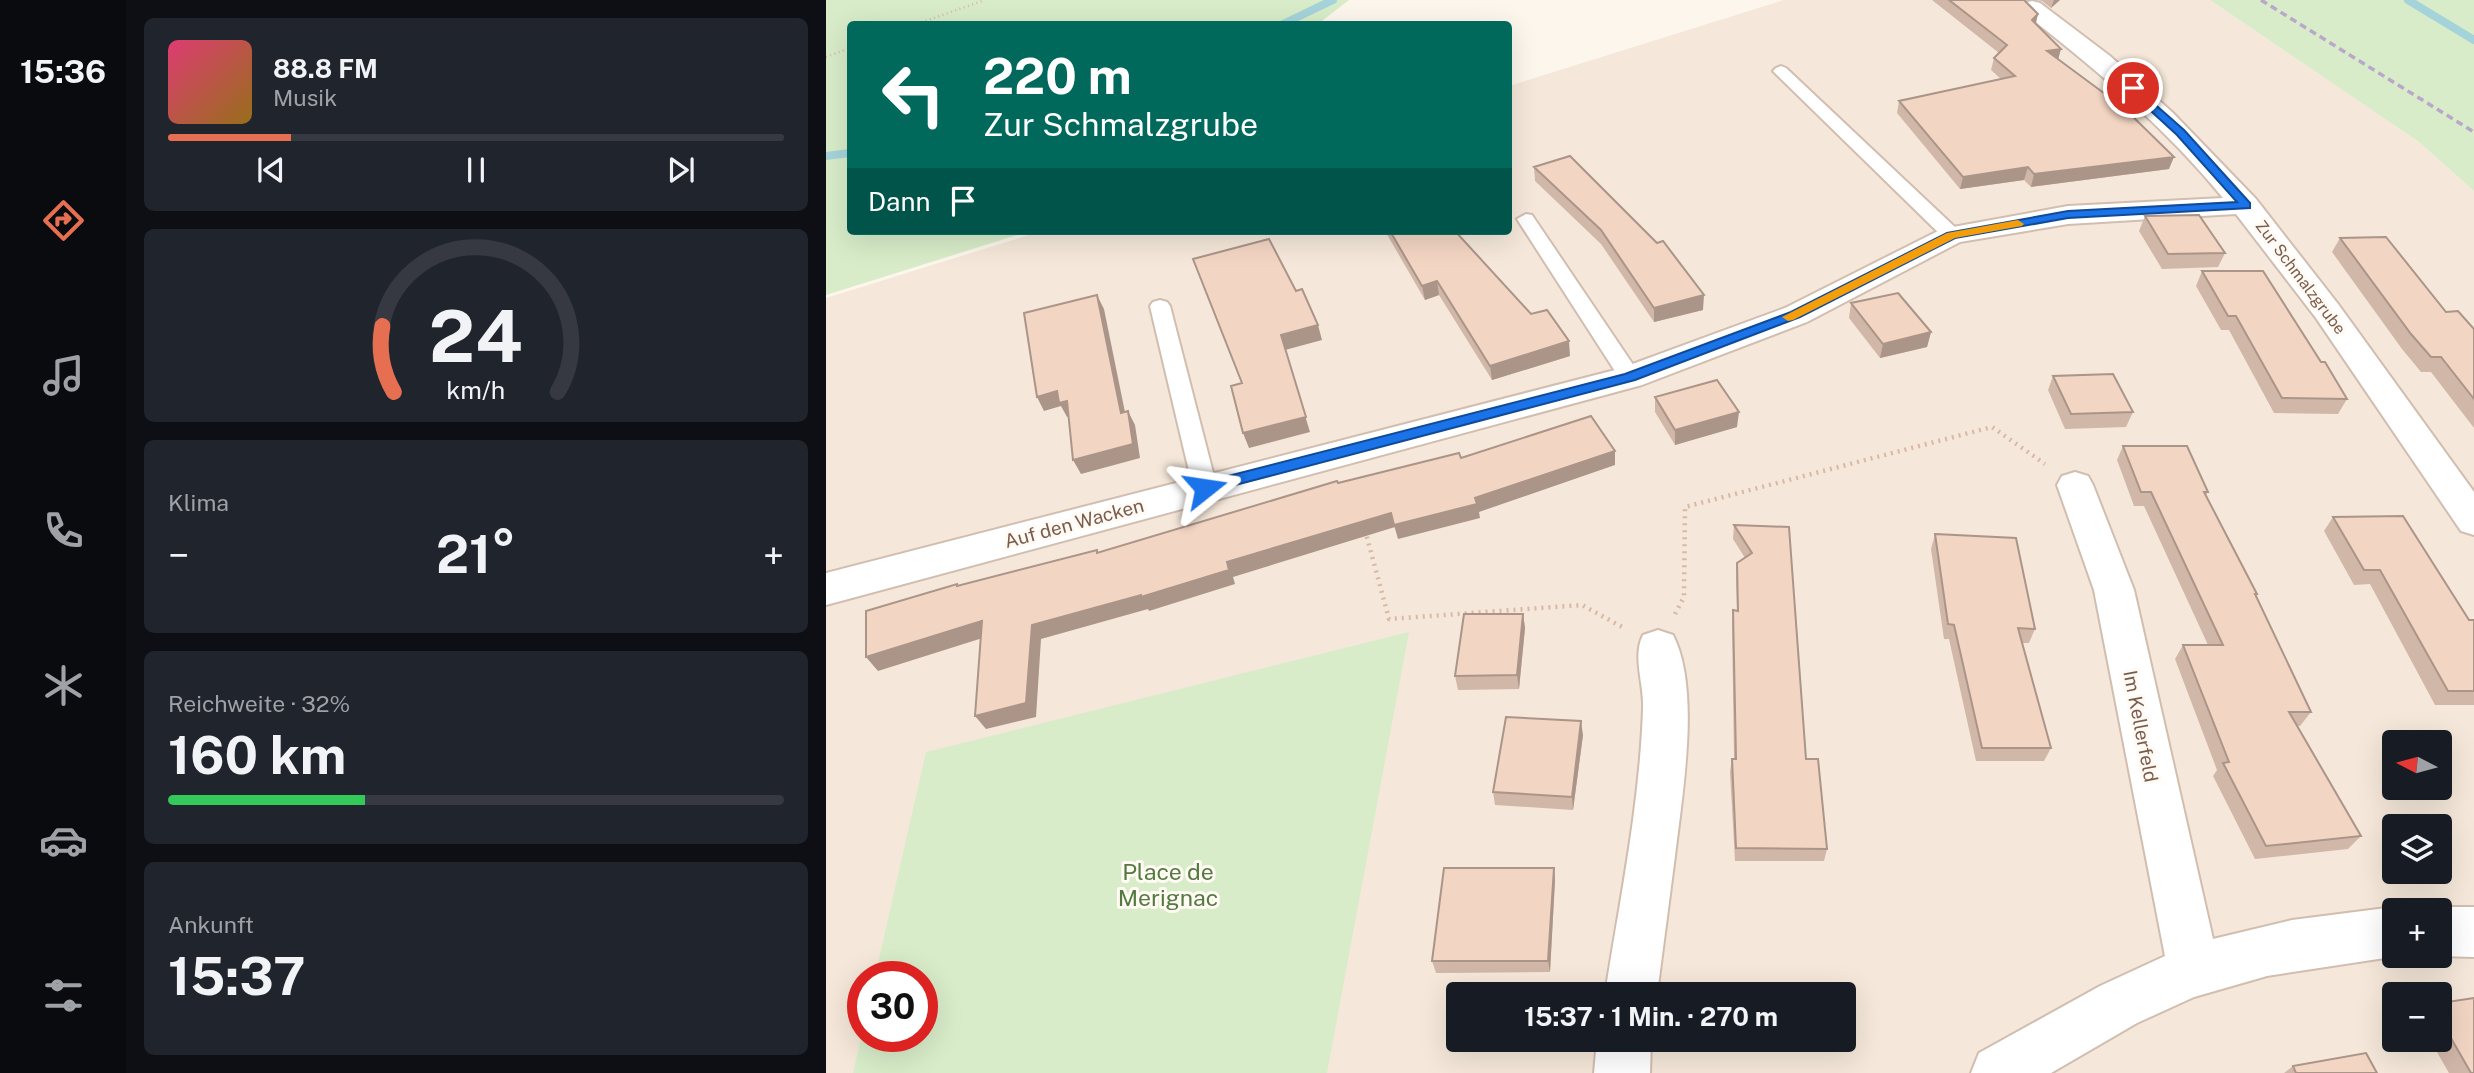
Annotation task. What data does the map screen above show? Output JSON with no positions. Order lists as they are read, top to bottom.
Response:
{
  "streets": {
    "street": ["Zur Schmalzgrube", "Auf den Wacken", "Im Kellerfeld"]
  },
  "crossings": [
    ["Zur Schmalzgrube", "Auf den Wacken"]
  ],
  "parks": ["Place de Merignac"],
  "north": "left",
  "page": {
    "tabs": "15:36",
    "turn": ["220 m", "Zur Schmalzgrube"],
    "song": ["88.8 FM", "Musik"],
    "then": "Dann",
    "tile": [
      "Klima",
      ["Reichweite · 32%", "160 km"],
      ["Ankunft", "15:37"]
    ],
    "heat": ["−", "21°", "+"],
    "map_buttons": ["+", "−"],
    "limit": "30",
    "trip": "15:37 · 1 Min. · 270 m",
    "gauge": ["24", "km/h"]
  }
}
